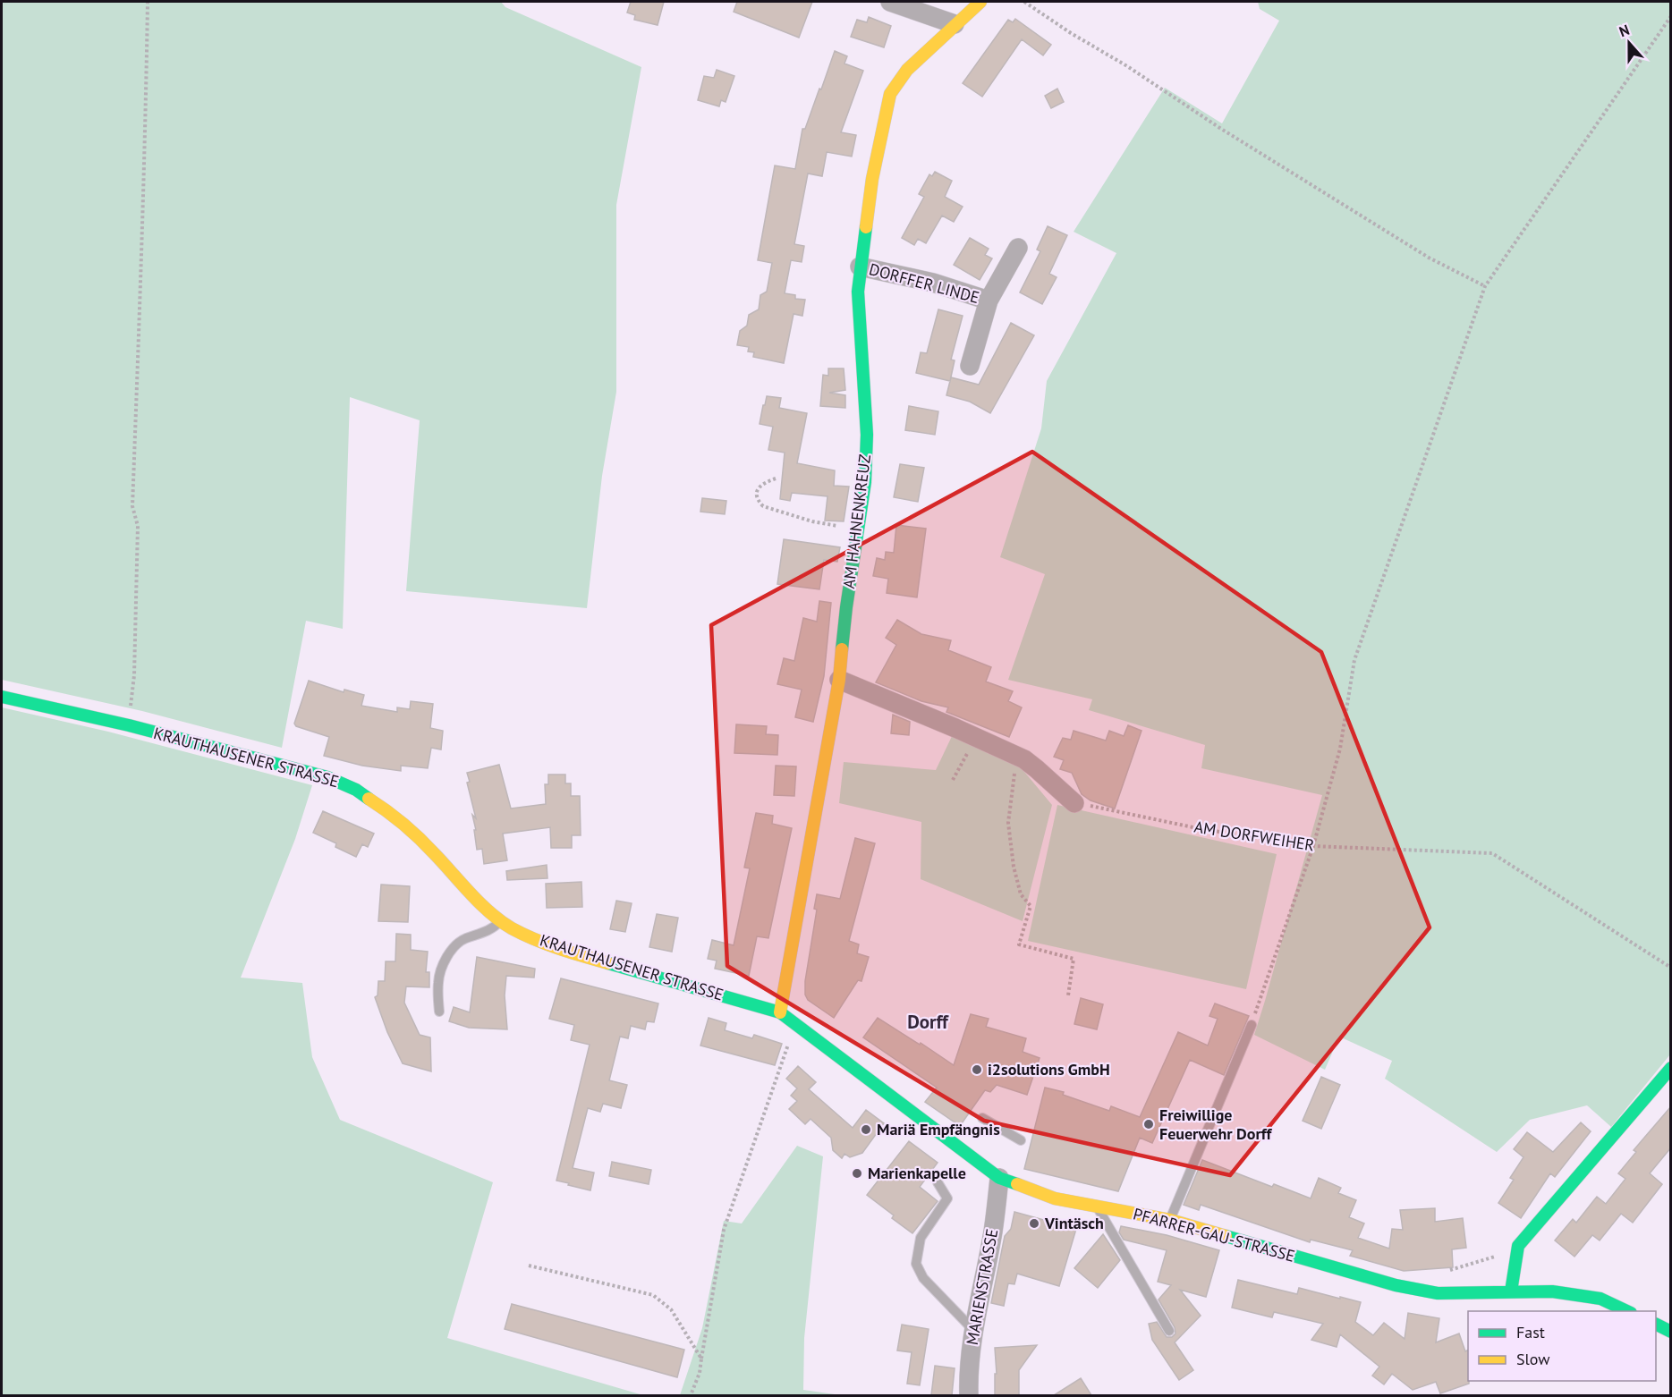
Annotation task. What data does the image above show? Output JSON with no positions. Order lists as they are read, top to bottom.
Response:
{
  "streets": {
    "street": [
      "DORFFER LINDE",
      "AM HAHNENKREUZ",
      "KRAUTHAUSENER STRASSE",
      "PFARRER-GAU-STRASSE",
      "MARIENSTRASSE"
    ],
    "path": ["AM DORFWEIHER"]
  },
  "crossings": [
    ["DORFFER LINDE", "AM HAHNENKREUZ"],
    ["AM HAHNENKREUZ", "KRAUTHAUSENER STRASSE"],
    ["AM HAHNENKREUZ", "PFARRER-GAU-STRASSE"],
    ["KRAUTHAUSENER STRASSE", "PFARRER-GAU-STRASSE"],
    ["PFARRER-GAU-STRASSE", "MARIENSTRASSE"]
  ],
  "districts": ["Dorff"],
  "places": [
    "i2solutions GmbH",
    "Freiwillige Feuerwehr Dorff",
    "Mariä Empfängnis",
    "Marienkapelle",
    "Vintäsch"
  ],
  "legend": ["Fast", "Slow"],
  "north": "top"
}
